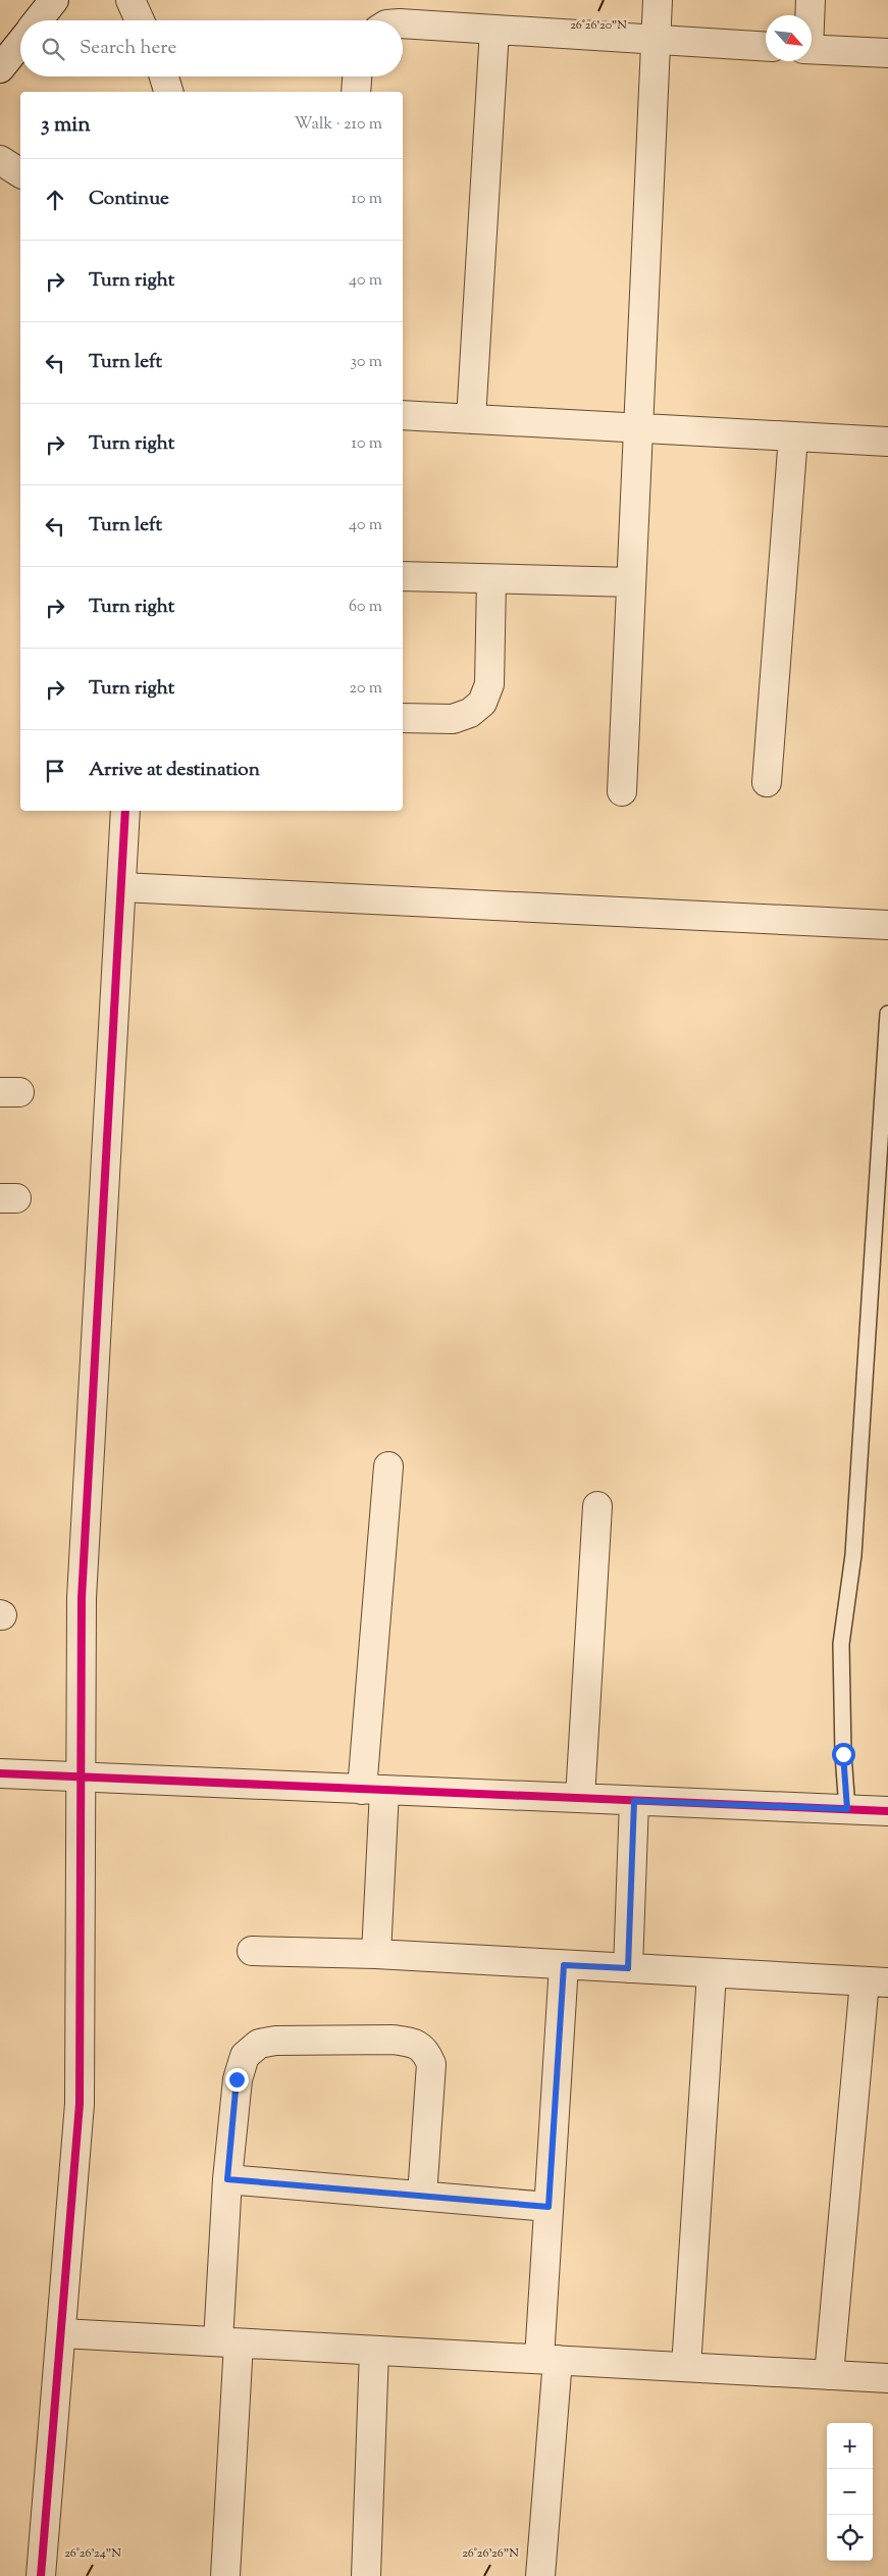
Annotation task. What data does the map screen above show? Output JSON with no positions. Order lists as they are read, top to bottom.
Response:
{
  "north": "bottom right",
  "page": {
    "search": "Search here",
    "heading": ["3 min", "Walk · 210 m"],
    "list": [
      ["Continue", "10 m"],
      ["Turn right", "40 m"],
      ["Turn left", "30 m"],
      ["Turn right", "10 m"],
      ["Turn left", "40 m"],
      ["Turn right", "60 m"],
      ["Turn right", "20 m"],
      "Arrive at destination"
    ],
    "map_buttons": ["+", "−"]
  },
  "coordinates": ["26°26'20\"N", "26°26'24\"N", "26°26'26\"N"]
}
